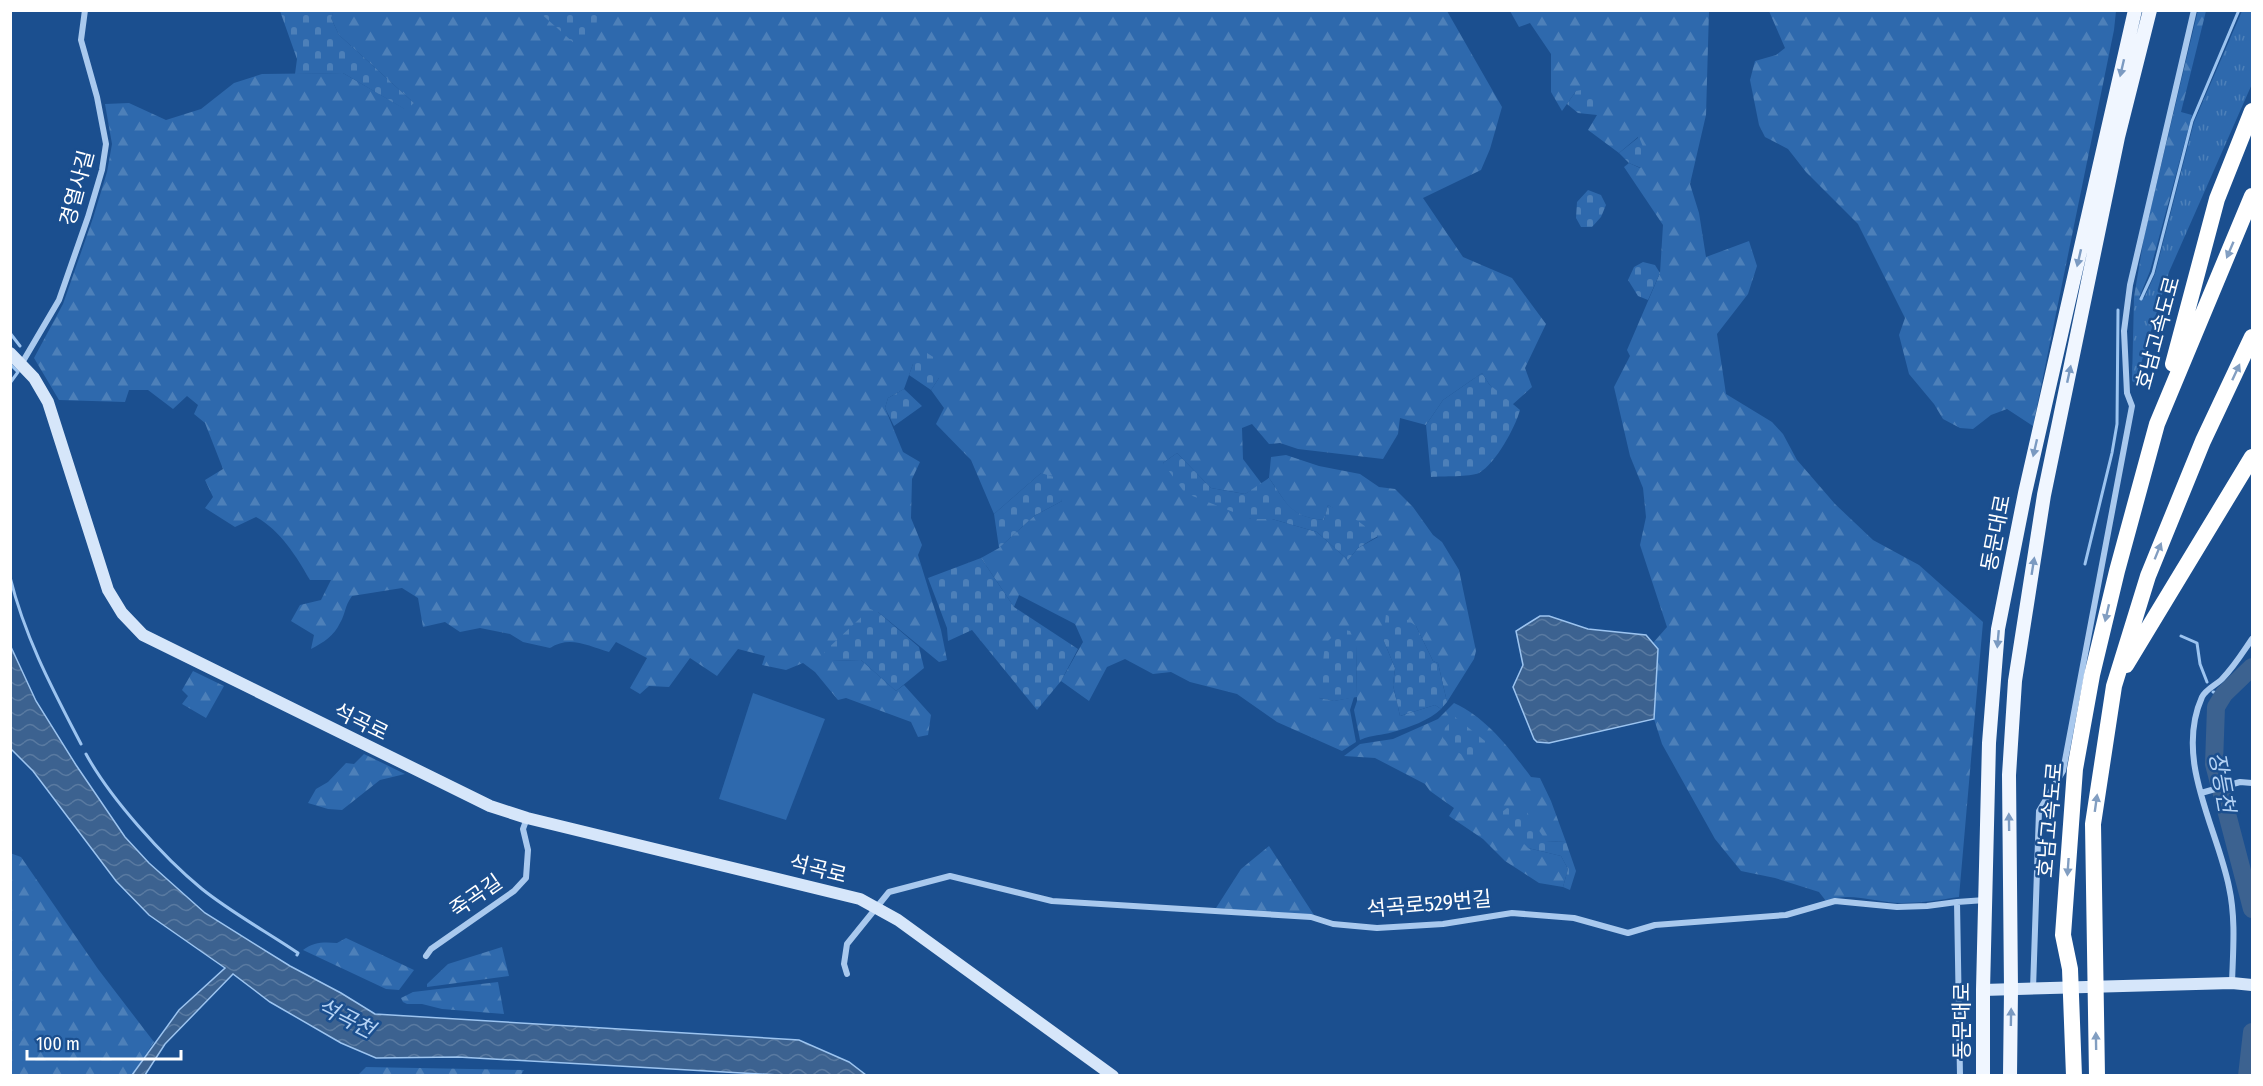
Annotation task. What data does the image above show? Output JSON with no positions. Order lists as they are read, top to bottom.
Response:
{
  "streets": {
    "highway": ["호남고속도로"],
    "main road": ["동문대로"],
    "street": [
      "경열사길",
      "석곡로",
      "죽곡길",
      "석곡로529번길"
    ]
  },
  "crossings": [
    ["경열사길", "석곡로"],
    ["동문대로", "석곡로529번길"],
    ["석곡로", "죽곡길"],
    ["석곡로", "석곡로529번길"]
  ],
  "water": ["장등천", "석곡천"],
  "scale_bar": "100 m"
}
